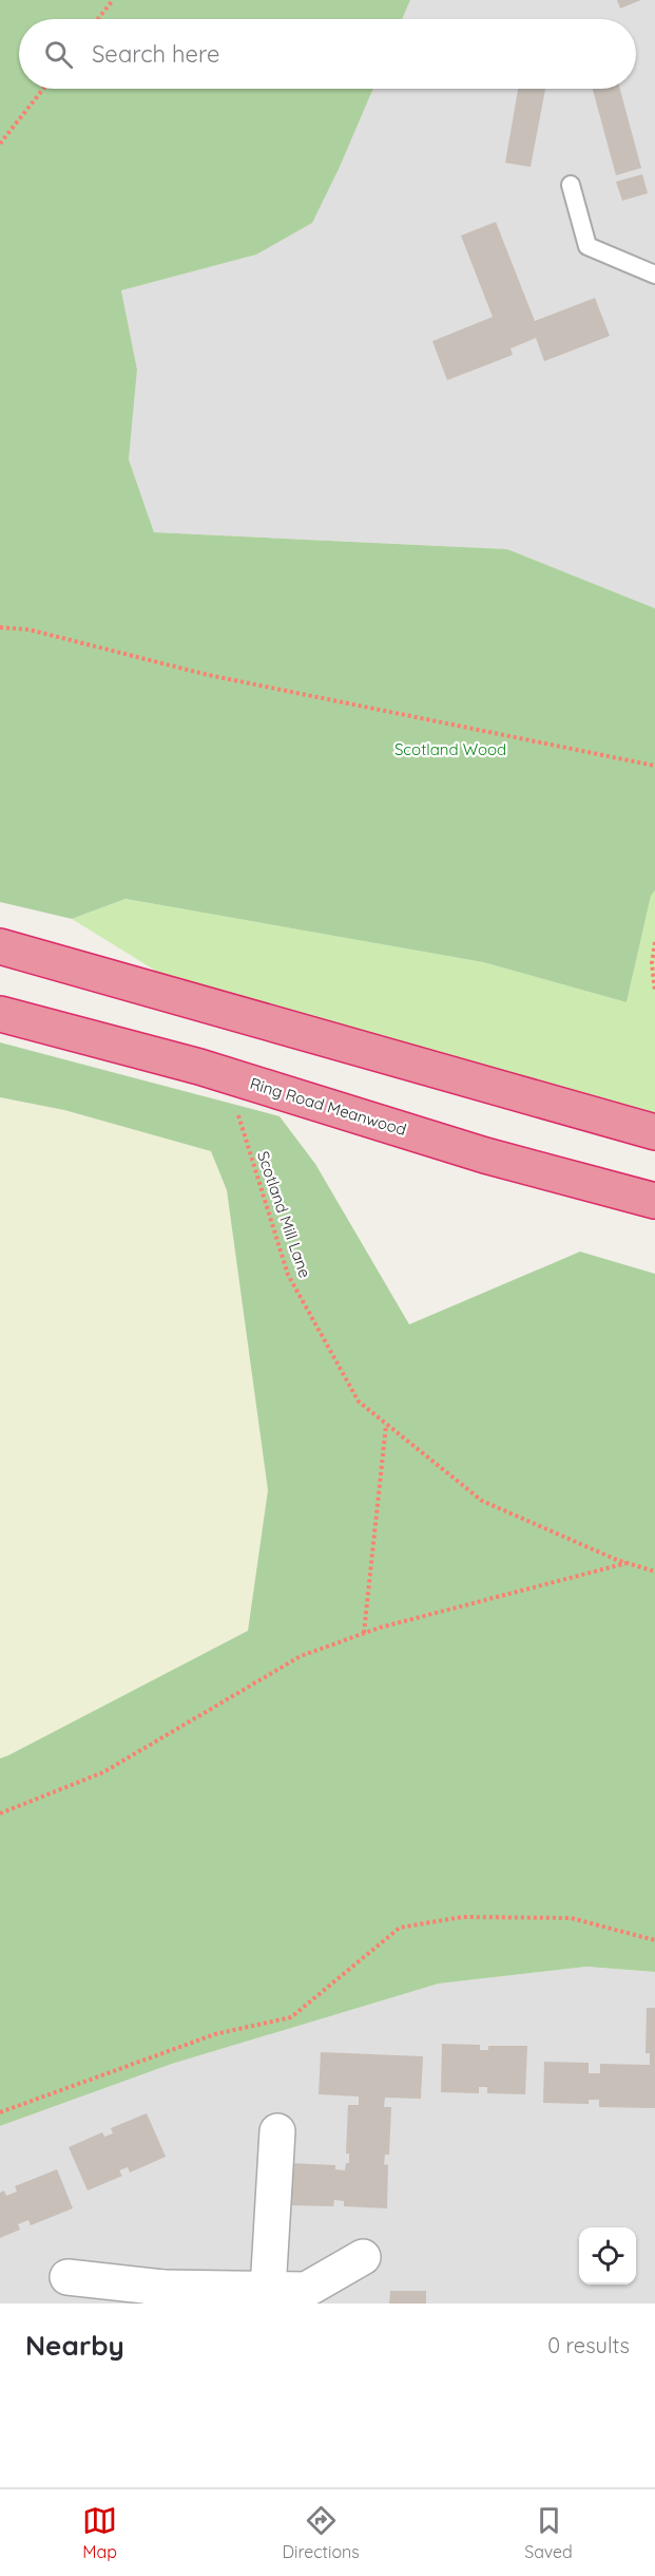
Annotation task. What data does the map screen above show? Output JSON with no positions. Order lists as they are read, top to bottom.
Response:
{
  "streets": {
    "highway": ["Ring Road Meanwood"],
    "path": ["Scotland Mill Lane"]
  },
  "crossings": [
    ["Ring Road Meanwood", "Scotland Mill Lane"]
  ],
  "parks": ["Scotland Wood"],
  "page": {
    "search": "Search here",
    "heading": ["Nearby", "0 results"],
    "nav": ["Map", "Directions", "Saved"]
  }
}
